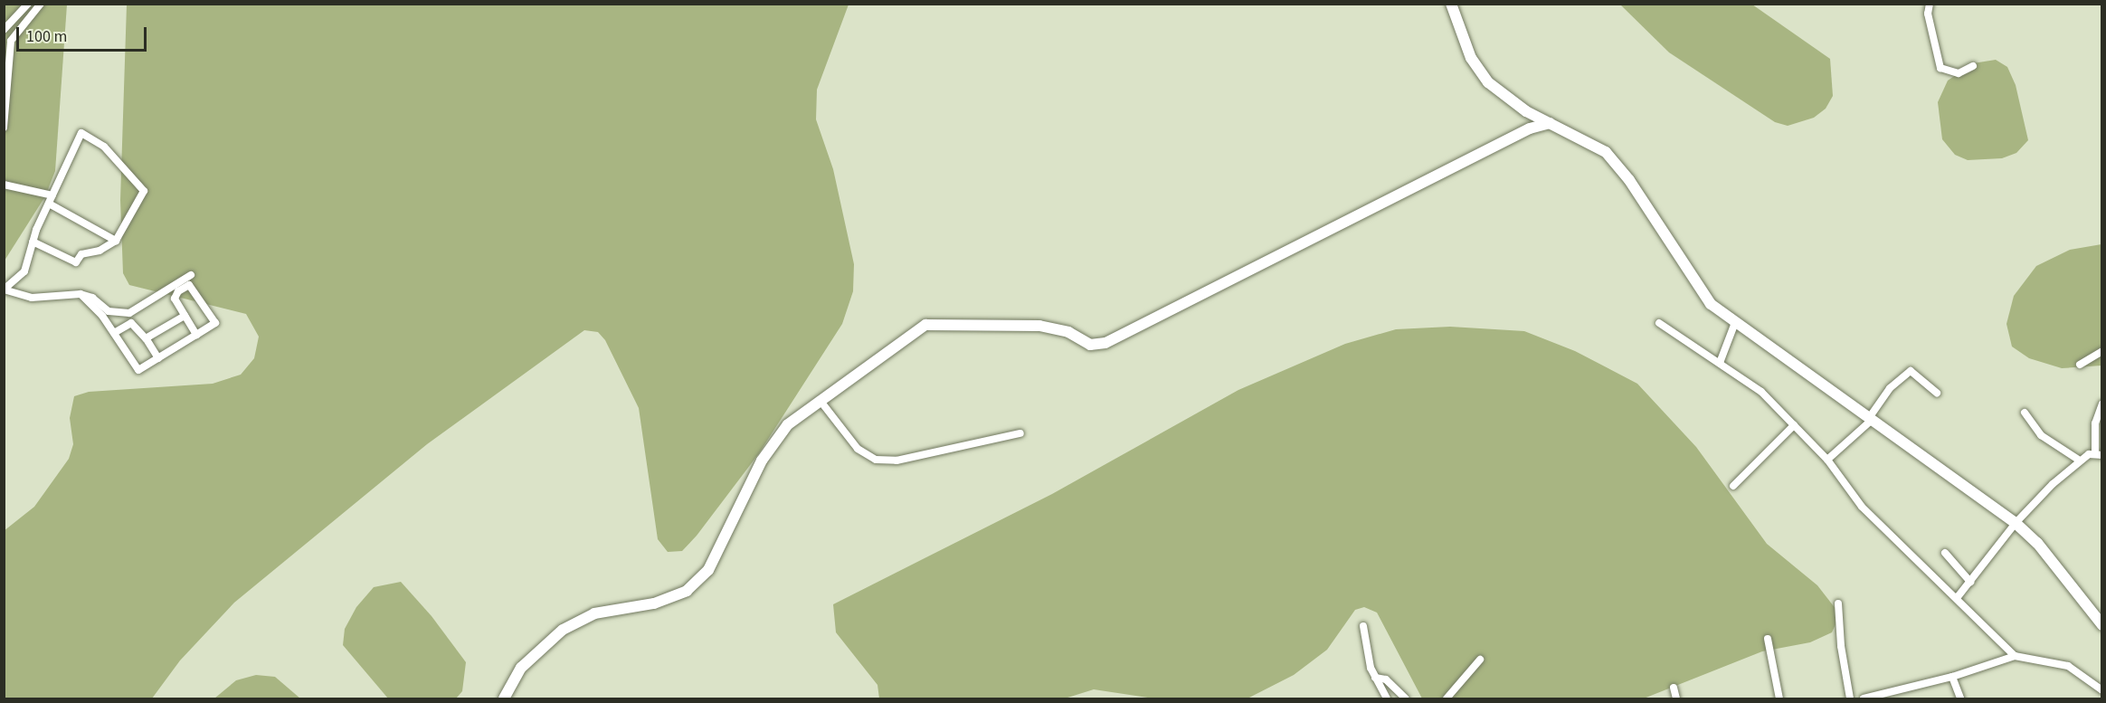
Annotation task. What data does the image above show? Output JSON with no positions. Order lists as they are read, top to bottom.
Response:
{
  "scale_bar": "100 m"
}
